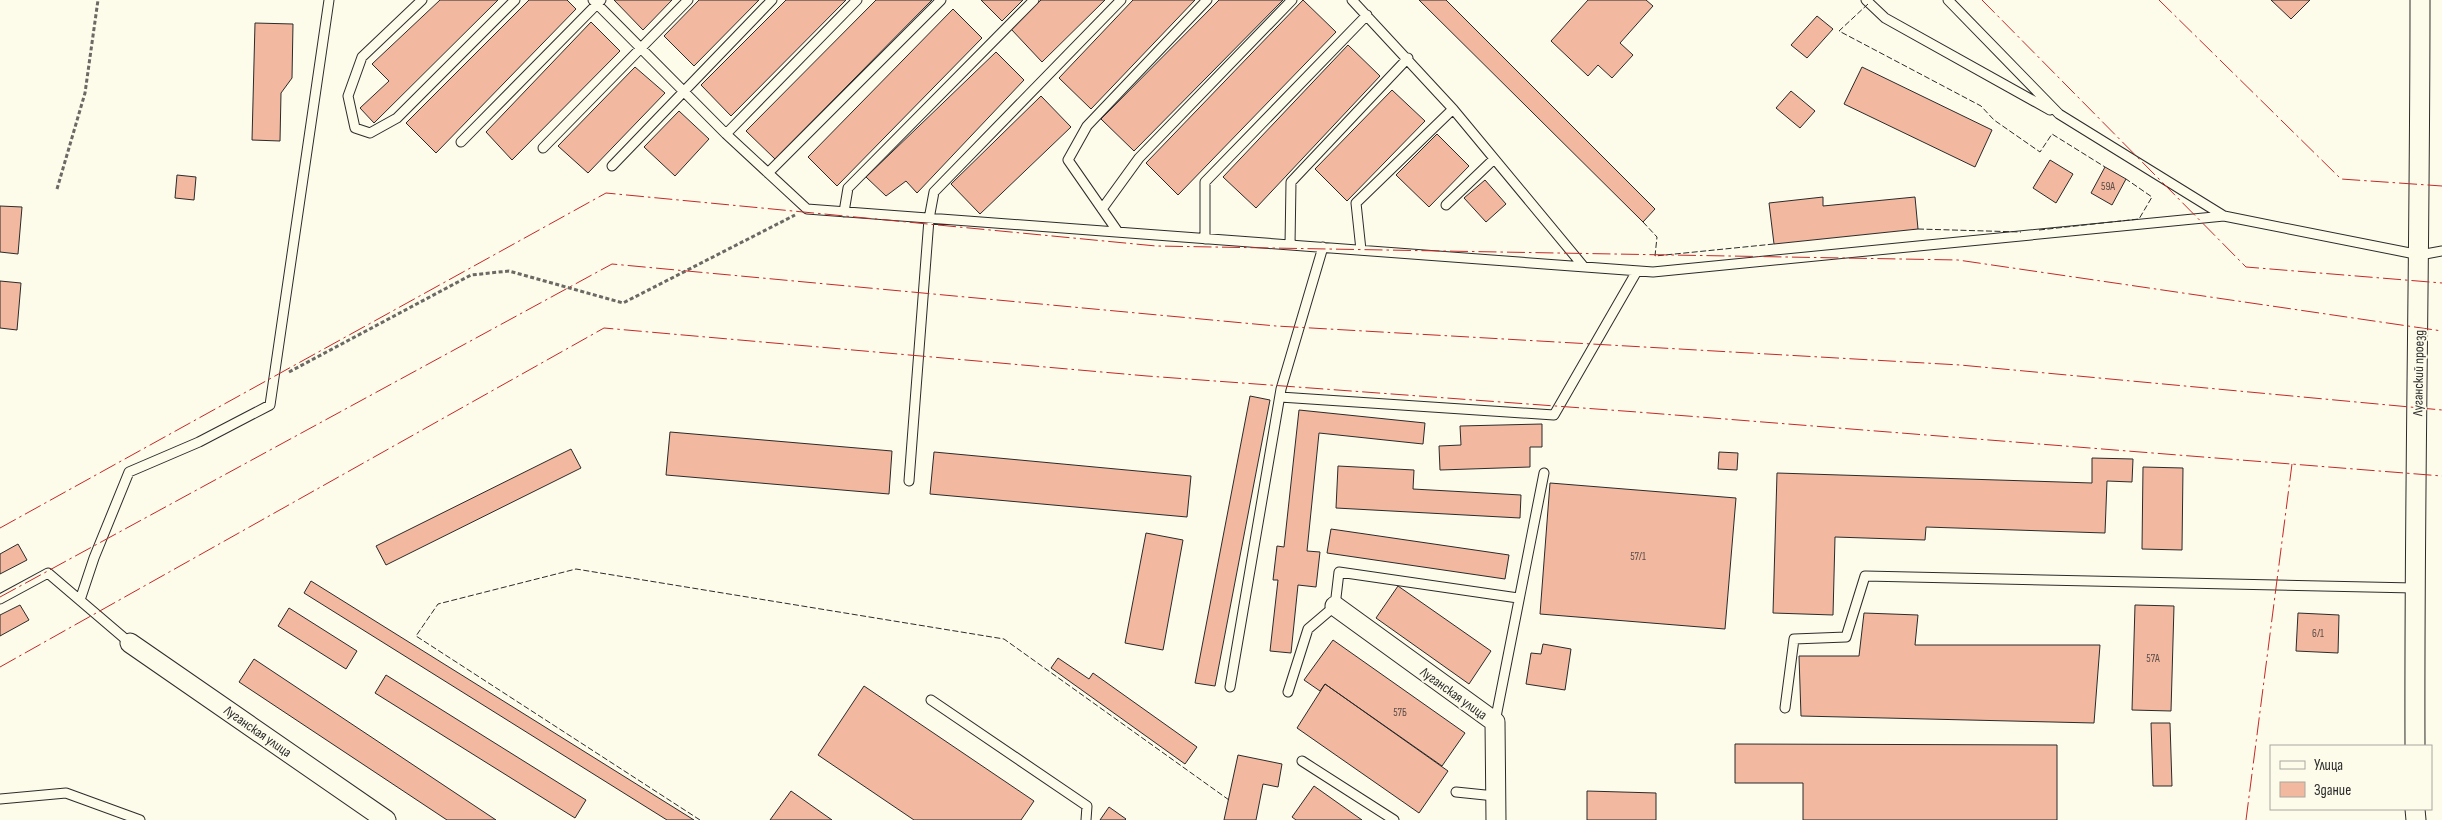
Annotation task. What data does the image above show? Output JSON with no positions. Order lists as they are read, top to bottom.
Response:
{
  "streets": {
    "street": ["Луганский проезд", "Луганская улица"]
  },
  "house_numbers": [
    "59А",
    "57/1",
    "6/1",
    "57А",
    "57Б"
  ],
  "legend": ["Улица", "Здание"]
}
